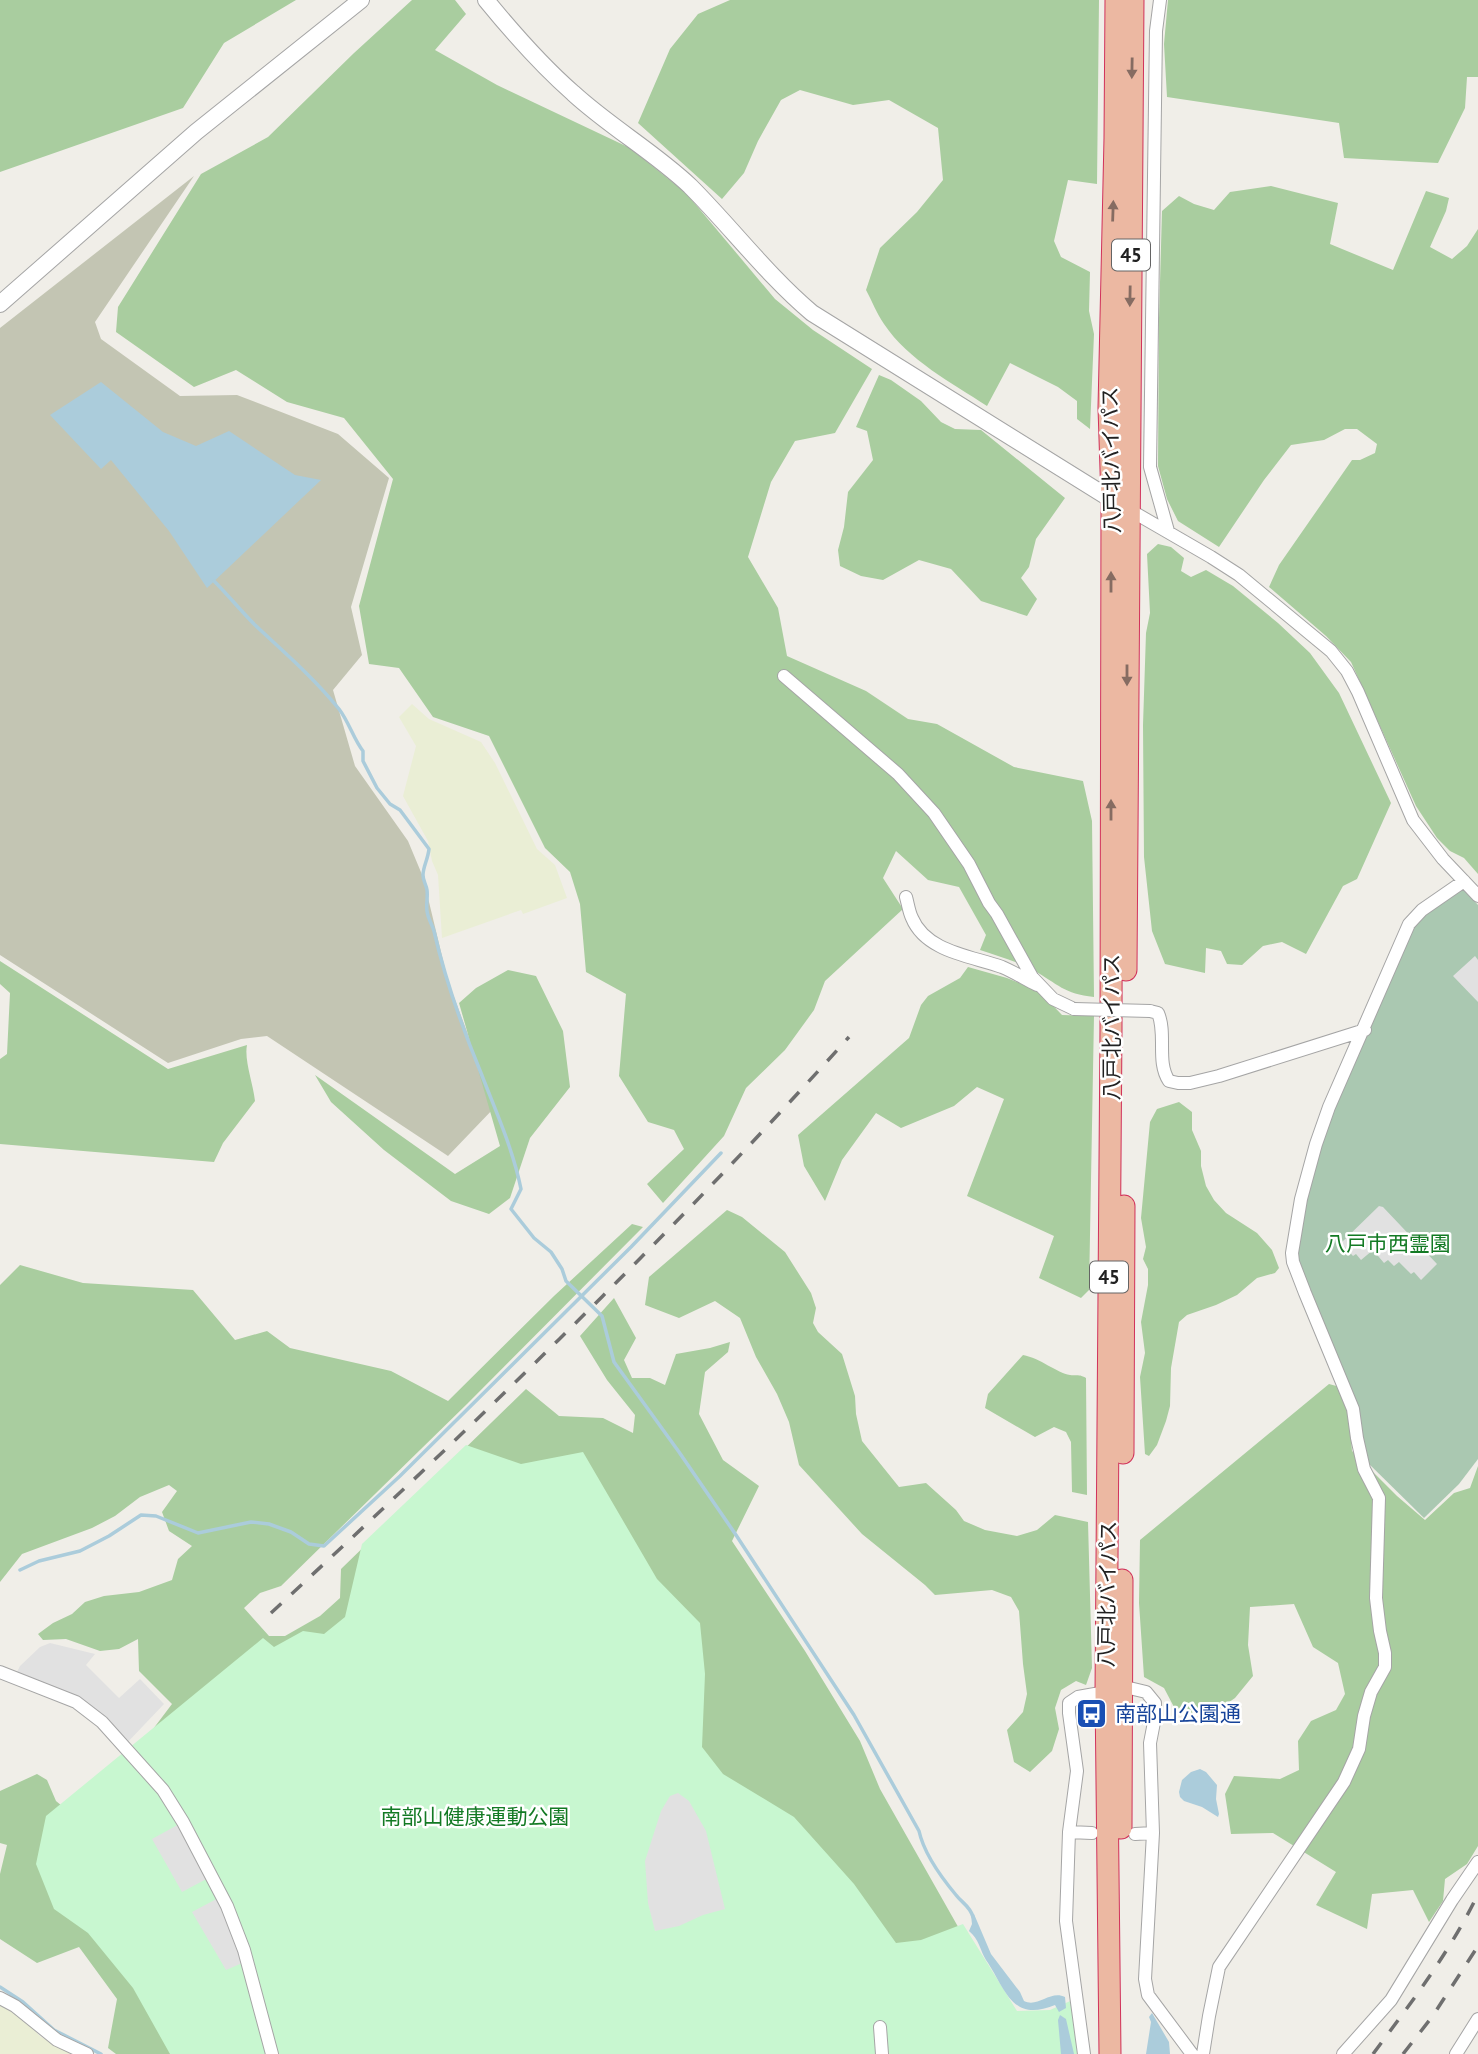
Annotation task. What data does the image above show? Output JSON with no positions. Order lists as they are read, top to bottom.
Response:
{
  "streets": {
    "highway": ["45", "八戸北バイパス"]
  },
  "parks": ["八戸市西霊園", "南部山健康運動公園"],
  "places": {
    "bus stop": ["南部山公園通"]
  }
}
